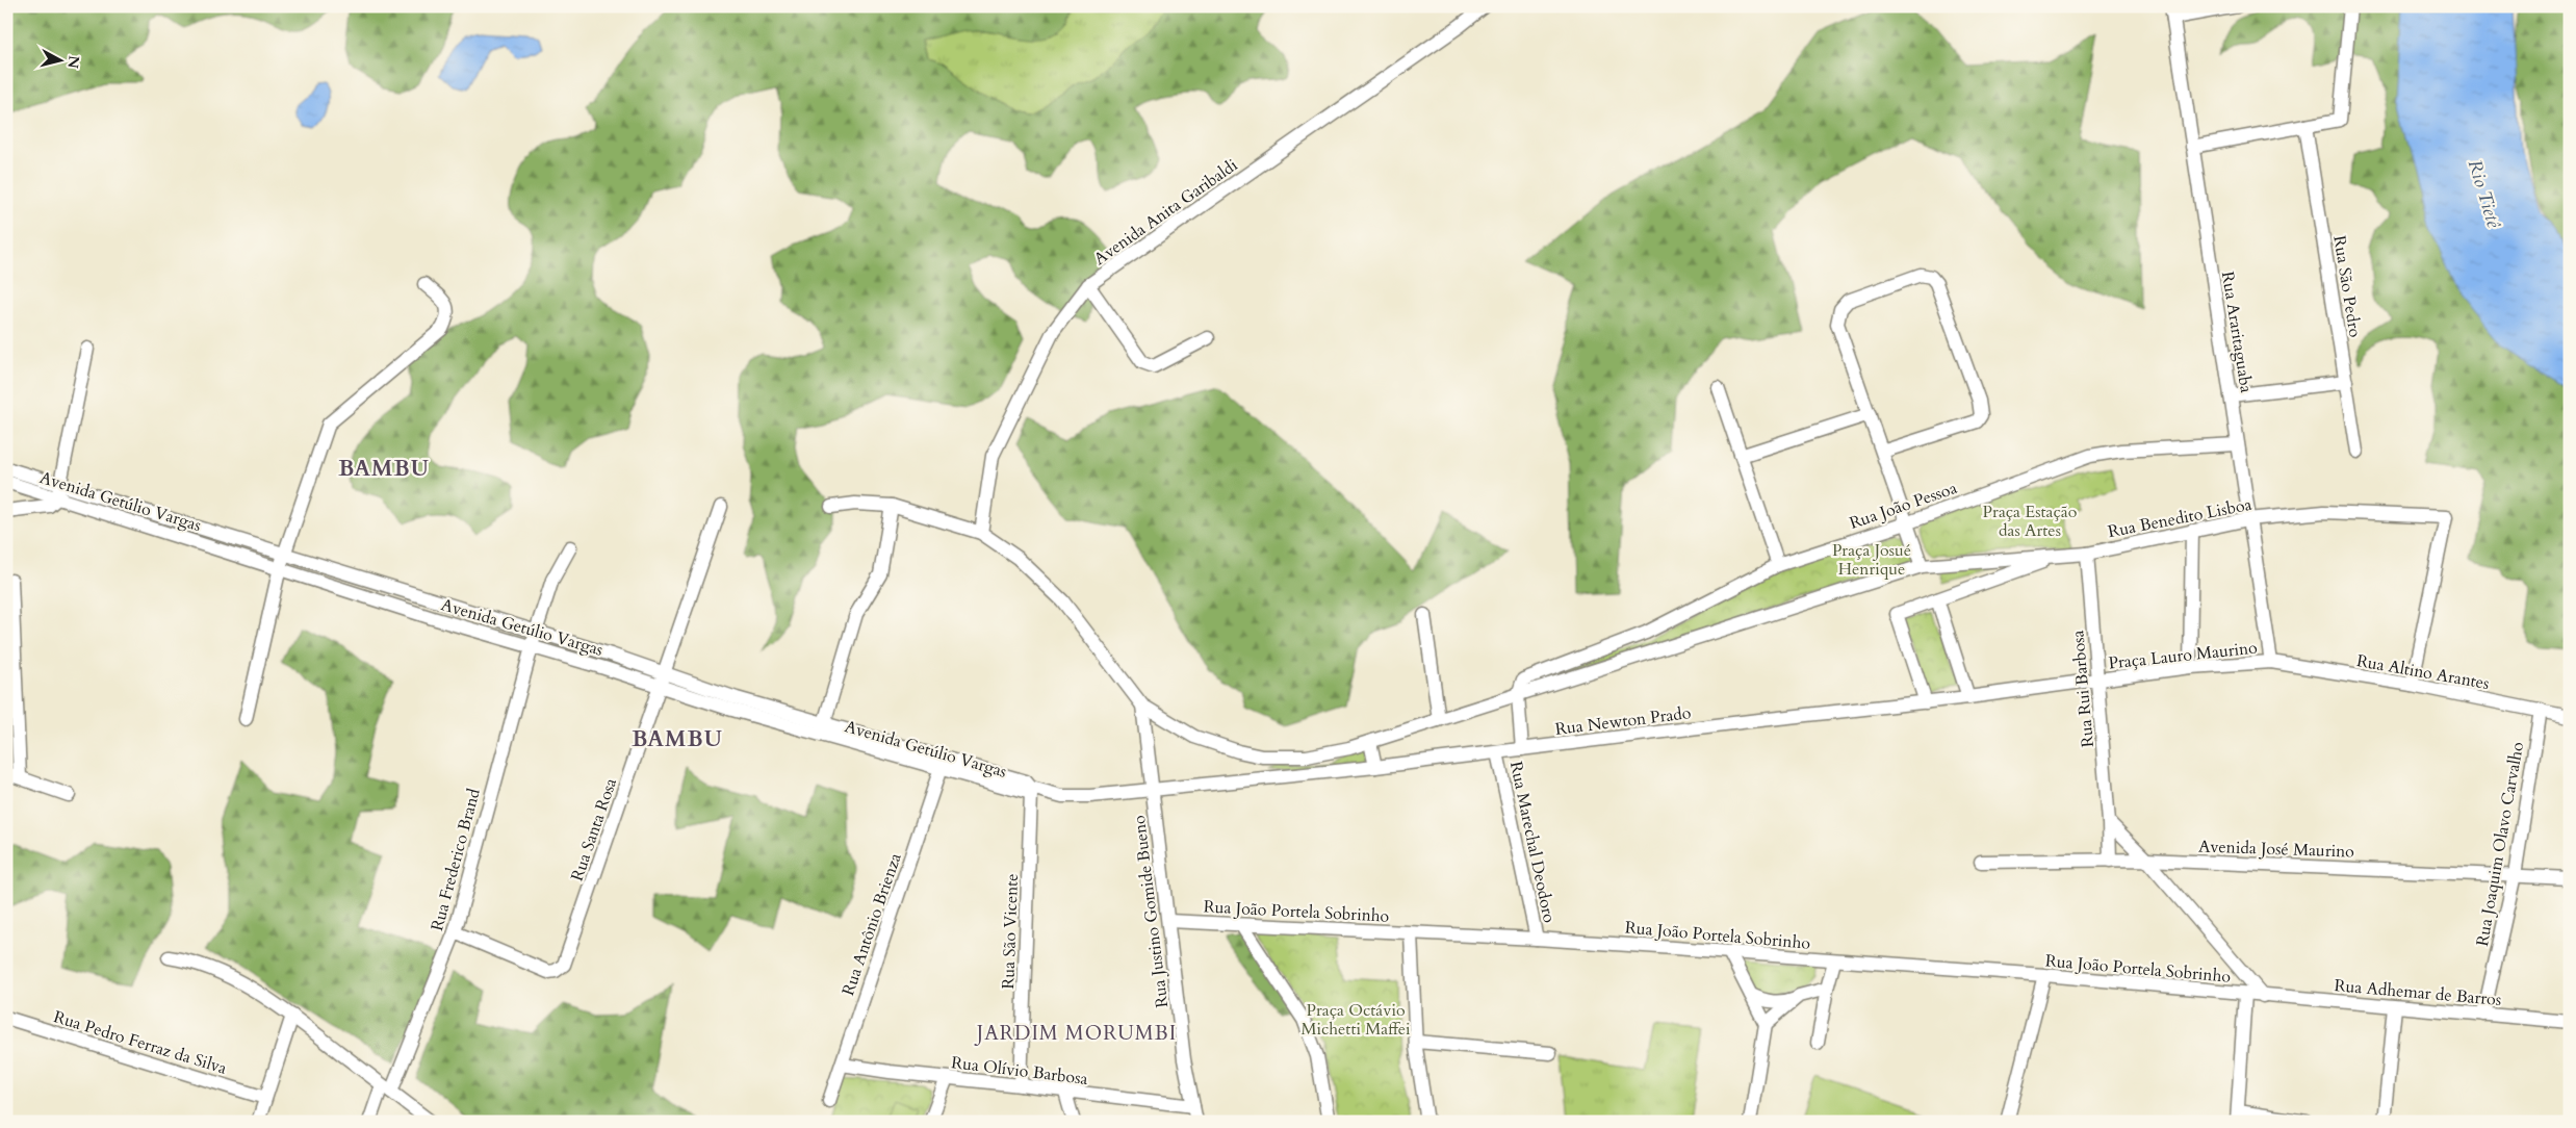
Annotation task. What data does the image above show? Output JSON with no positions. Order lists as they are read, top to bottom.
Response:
{
  "streets": {
    "street": [
      "Avenida Anita Garibaldi",
      "Rua São Pedro",
      "Rua Araritaguaba",
      "Avenida Getúlio Vargas",
      "Rua João Pessoa",
      "Rua Benedito Lisboa",
      "Praça Lauro Maurino",
      "Rua Altino Arantes",
      "Rua Rui Barbosa",
      "Rua Newton Prado",
      "Rua Santa Rosa",
      "Rua Marechal Deodoro",
      "Rua Joaquim Olavo Carvalho",
      "Avenida José Maurino",
      "Rua Frederico Brand",
      "Rua João Portela Sobrinho",
      "Rua Justino Gomide Bueno",
      "Rua Antônio Brienza",
      "Rua São Vicente",
      "Rua Adhemar de Barros",
      "Rua Pedro Ferraz da Silva",
      "Rua Olívio Barbosa"
    ]
  },
  "crossings": [
    ["Rua Araritaguaba", "Rua João Pessoa"],
    ["Rua Araritaguaba", "Rua Benedito Lisboa"],
    ["Rua Araritaguaba", "Praça Lauro Maurino"],
    ["Rua Araritaguaba", "Rua Altino Arantes"],
    ["Avenida Getúlio Vargas", "Rua Newton Prado"],
    ["Avenida Getúlio Vargas", "Rua Santa Rosa"],
    ["Avenida Getúlio Vargas", "Rua Frederico Brand"],
    ["Avenida Getúlio Vargas", "Rua Justino Gomide Bueno"],
    ["Avenida Getúlio Vargas", "Rua Antônio Brienza"],
    ["Avenida Getúlio Vargas", "Rua São Vicente"],
    ["Rua João Pessoa", "Rua Benedito Lisboa"],
    ["Rua Benedito Lisboa", "Rua Altino Arantes"],
    ["Rua Benedito Lisboa", "Rua Rui Barbosa"],
    ["Praça Lauro Maurino", "Rua Altino Arantes"],
    ["Praça Lauro Maurino", "Rua Rui Barbosa"],
    ["Praça Lauro Maurino", "Rua Newton Prado"],
    ["Rua Altino Arantes", "Rua Joaquim Olavo Carvalho"],
    ["Rua Rui Barbosa", "Rua Newton Prado"],
    ["Rua Rui Barbosa", "Avenida José Maurino"],
    ["Rua Newton Prado", "Rua Marechal Deodoro"],
    ["Rua Newton Prado", "Rua Justino Gomide Bueno"],
    ["Rua Santa Rosa", "Rua Frederico Brand"],
    ["Rua Marechal Deodoro", "Rua João Portela Sobrinho"],
    ["Rua Joaquim Olavo Carvalho", "Avenida José Maurino"],
    ["Rua Joaquim Olavo Carvalho", "Rua Adhemar de Barros"],
    ["Rua João Portela Sobrinho", "Rua Justino Gomide Bueno"],
    ["Rua João Portela Sobrinho", "Rua Adhemar de Barros"],
    ["Rua Justino Gomide Bueno", "Rua Olívio Barbosa"],
    ["Rua Antônio Brienza", "Rua Olívio Barbosa"],
    ["Rua São Vicente", "Rua Olívio Barbosa"]
  ],
  "districts": ["BAMBU", "BAMBU", "JARDIM MORUMBI"],
  "water": ["Rio Tietê"],
  "parks": ["Praça Estação das Artes", "Praça Josué Henrique", "Praça Octávio Michetti Maffei"],
  "north": "right"
}
